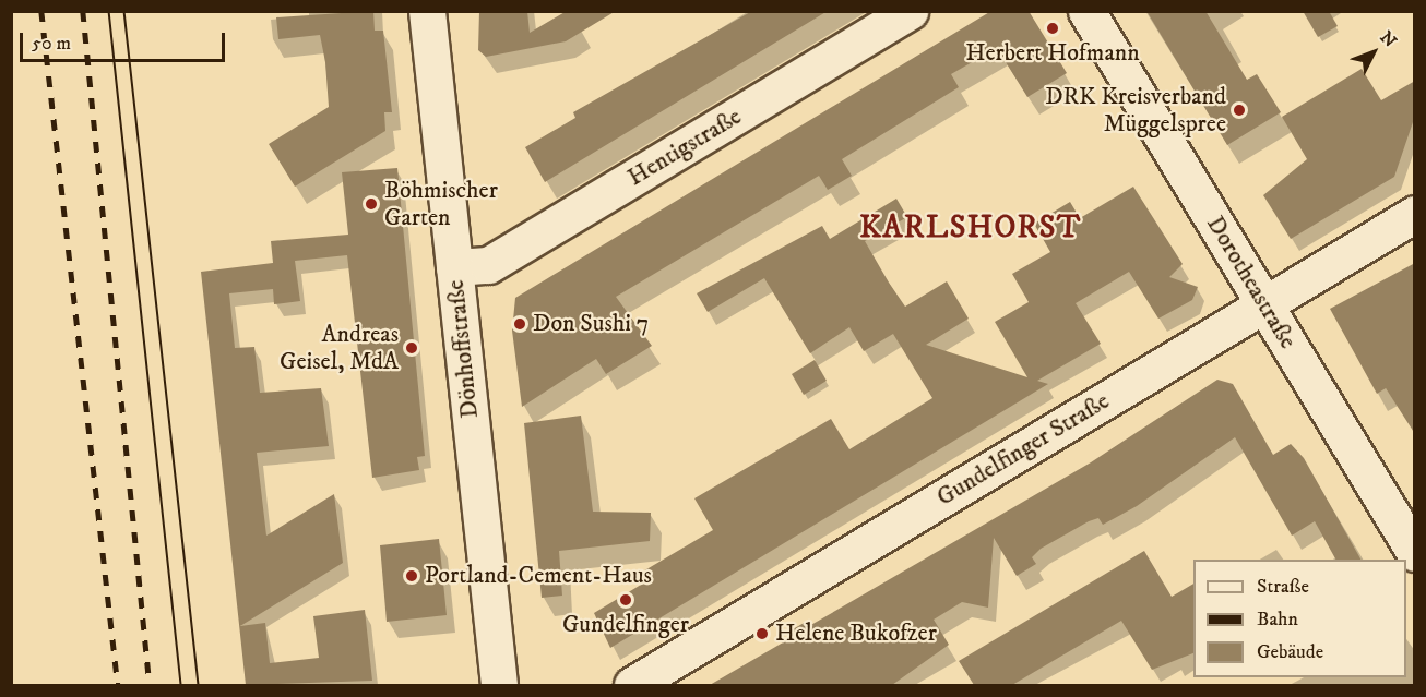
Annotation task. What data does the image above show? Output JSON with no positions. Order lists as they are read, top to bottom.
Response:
{
  "streets": {
    "street": [
      "Hentigstraße",
      "Dorotheastraße",
      "Dönhoffstraße",
      "Gundelfinger Straße"
    ]
  },
  "crossings": [
    ["Hentigstraße", "Dönhoffstraße"],
    ["Dorotheastraße", "Gundelfinger Straße"]
  ],
  "districts": ["KARLSHORST"],
  "places": [
    "Herbert Hofmann",
    "DRK Kreisverband Müggelspree",
    "Böhmischer Garten",
    "Don Sushi 7",
    "Andreas Geisel, MdA",
    "Portland-Cement-Haus",
    "Gundelfinger",
    "Helene Bukofzer"
  ],
  "legend": ["Straße", "Bahn", "Gebäude"],
  "scale_bar": "50 m",
  "north": "top right"
}
